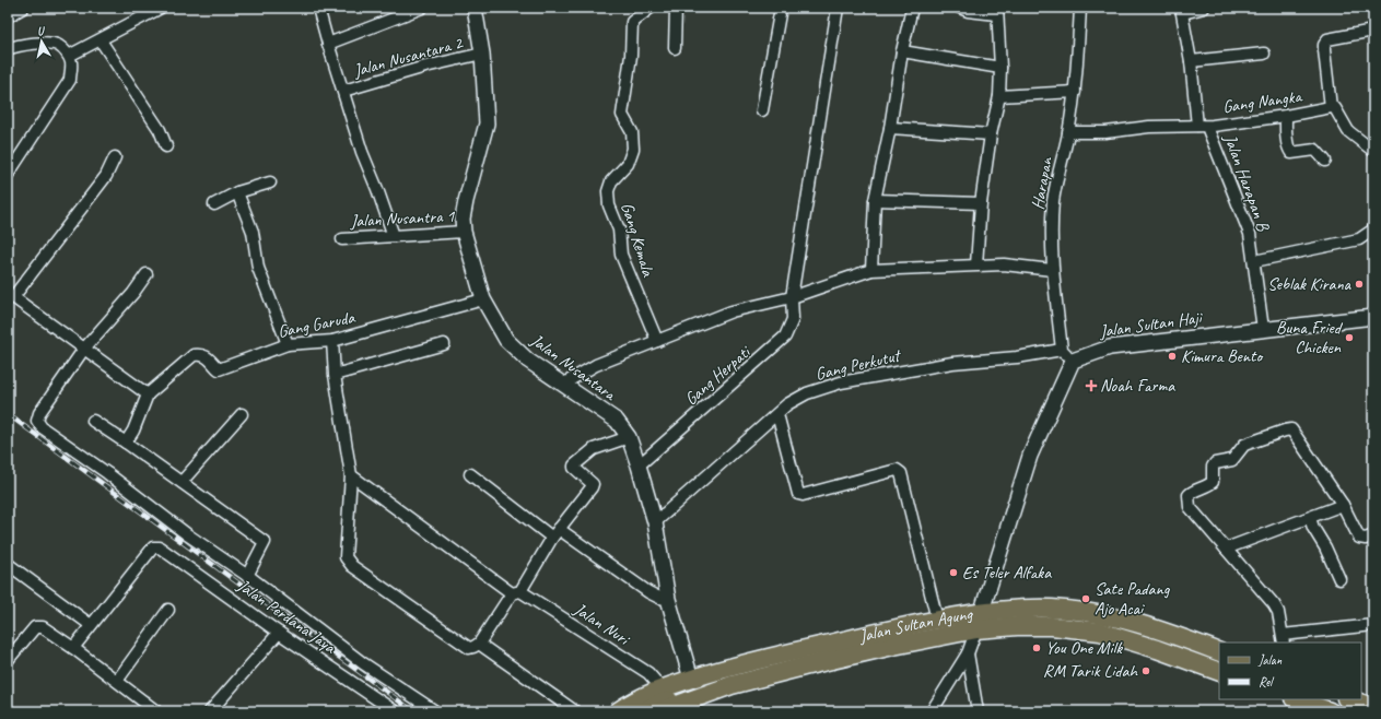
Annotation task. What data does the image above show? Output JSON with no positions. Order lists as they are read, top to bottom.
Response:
{
  "streets": {
    "main road": ["Jalan Sultan Agung"],
    "street": [
      "Jalan Nusantara 2",
      "Gang Nangka",
      "Jalan Harapan B",
      "Harapan",
      "Jalan Nusantra 1",
      "Gang Kemala",
      "Gang Garuda",
      "Jalan Sultan Haji",
      "Gang Perkutut",
      "Jalan Nusantara",
      "Gang Herpati",
      "Jalan Perdana Jaya",
      "Jalan Nuri"
    ]
  },
  "crossings": [
    ["Jalan Nusantara 2", "Jalan Nusantara"],
    ["Gang Nangka", "Jalan Harapan B"],
    ["Gang Nangka", "Harapan"],
    ["Jalan Harapan B", "Jalan Sultan Haji"],
    ["Harapan", "Gang Perkutut"],
    ["Jalan Nusantra 1", "Jalan Nusantara"],
    ["Gang Garuda", "Jalan Nusantara"],
    ["Gang Perkutut", "Jalan Nusantara"],
    ["Jalan Nusantara", "Gang Herpati"],
    ["Jalan Nusantara", "Jalan Sultan Agung"],
    ["Jalan Nuri", "Jalan Sultan Agung"]
  ],
  "places": {
    "other": [
      "Seblak Kirana",
      "Buna Fried Chicken",
      "Kimura Bento",
      "Es Teler Alfaka",
      "Sate Padang Ajo Acai",
      "You One Milk",
      "RM Tarik Lidah"
    ],
    "health": ["Noah Farma"]
  },
  "legend": ["Jalan", "Rel"],
  "north": "top"
}
